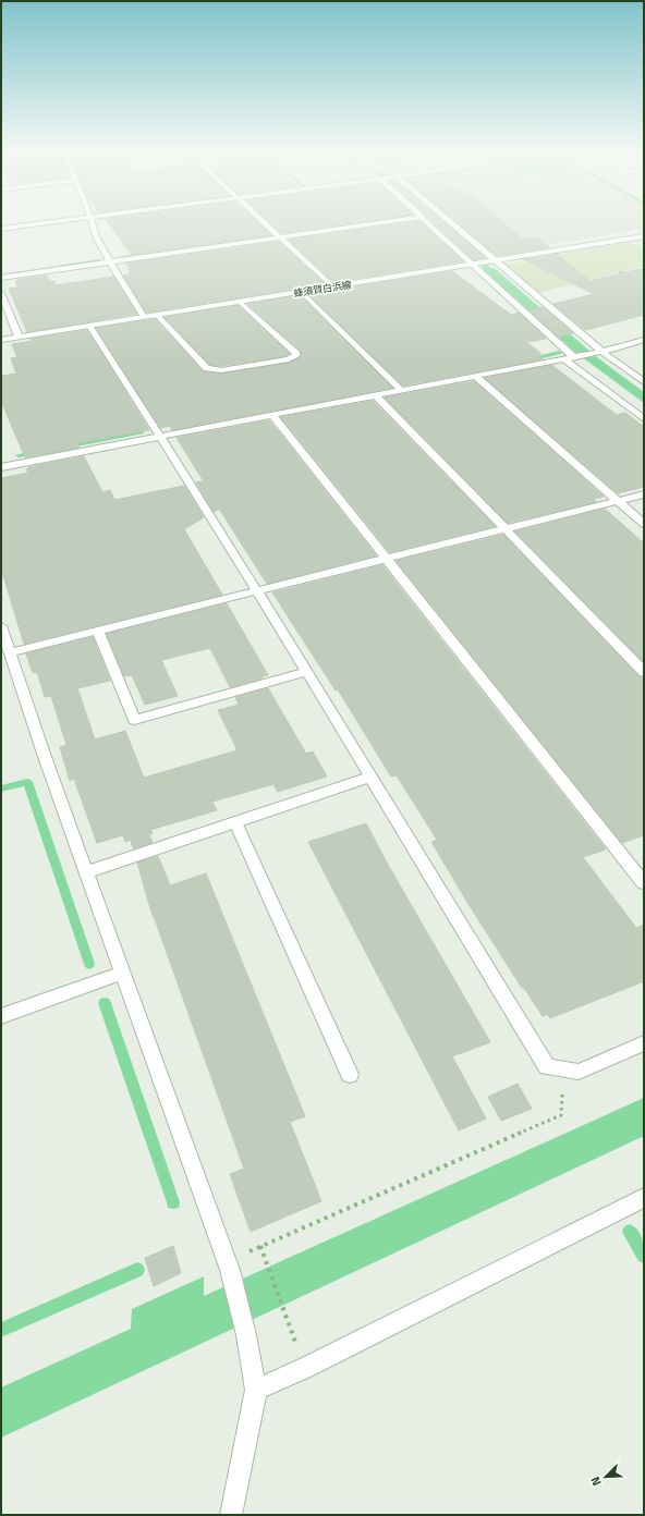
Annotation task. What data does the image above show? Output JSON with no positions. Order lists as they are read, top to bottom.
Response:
{
  "streets": {
    "street": ["蜂須賀白浜線"]
  },
  "north": "bottom left"
}
